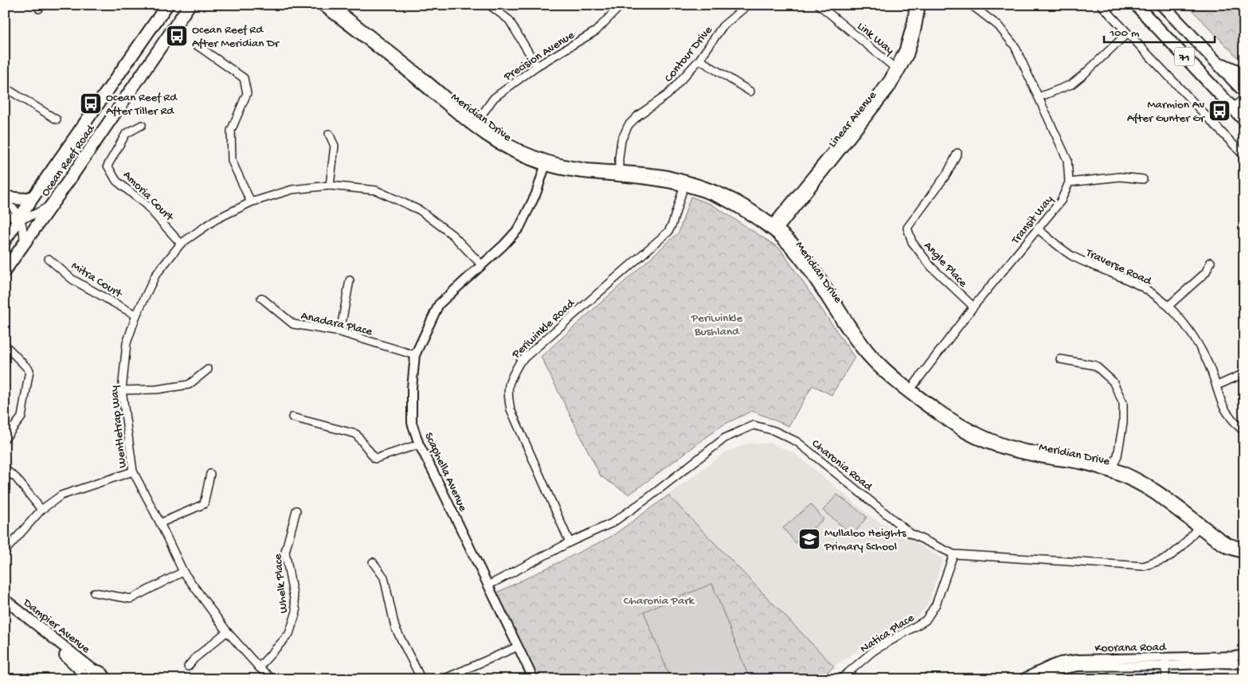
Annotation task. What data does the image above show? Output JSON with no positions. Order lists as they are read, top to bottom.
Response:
{
  "streets": {
    "main road": ["71", "Ocean Reef Road", "Dampier Avenue"],
    "street": [
      "Link Way",
      "Contour Drive",
      "Precision Avenue",
      "Meridian Drive",
      "Linear Avenue",
      "Amoria Court",
      "Transit Way",
      "Angle Place",
      "Traverse Road",
      "Mitra Court",
      "Anadara Place",
      "Periwinkle Road",
      "Wentletrap Way",
      "Charonia Road",
      "Scaphella Avenue",
      "Whelk Place",
      "Natica Place",
      "Koorana Road"
    ]
  },
  "crossings": [
    ["Link Way", "Linear Avenue"],
    ["Contour Drive", "Meridian Drive"],
    ["Precision Avenue", "Meridian Drive"],
    ["Meridian Drive", "Linear Avenue"],
    ["Meridian Drive", "Transit Way"],
    ["Meridian Drive", "Periwinkle Road"],
    ["Meridian Drive", "Charonia Road"],
    ["Meridian Drive", "Scaphella Avenue"],
    ["Amoria Court", "Wentletrap Way"],
    ["Transit Way", "Angle Place"],
    ["Transit Way", "Traverse Road"],
    ["Mitra Court", "Wentletrap Way"],
    ["Anadara Place", "Scaphella Avenue"],
    ["Periwinkle Road", "Charonia Road"],
    ["Wentletrap Way", "Scaphella Avenue"],
    ["Wentletrap Way", "Whelk Place"],
    ["Charonia Road", "Scaphella Avenue"],
    ["Charonia Road", "Natica Place"]
  ],
  "parks": ["Periwinkle Bushland", "Charonia Park"],
  "places": {
    "bus stop": ["Ocean Reef Rd After Meridian Dr", "Ocean Reef Rd After Tiller Rd", "Marmion Av After Gunter Gr"],
    "school or university": ["Mullaloo Heights Primary School"]
  },
  "scale_bar": "100 m"
}
